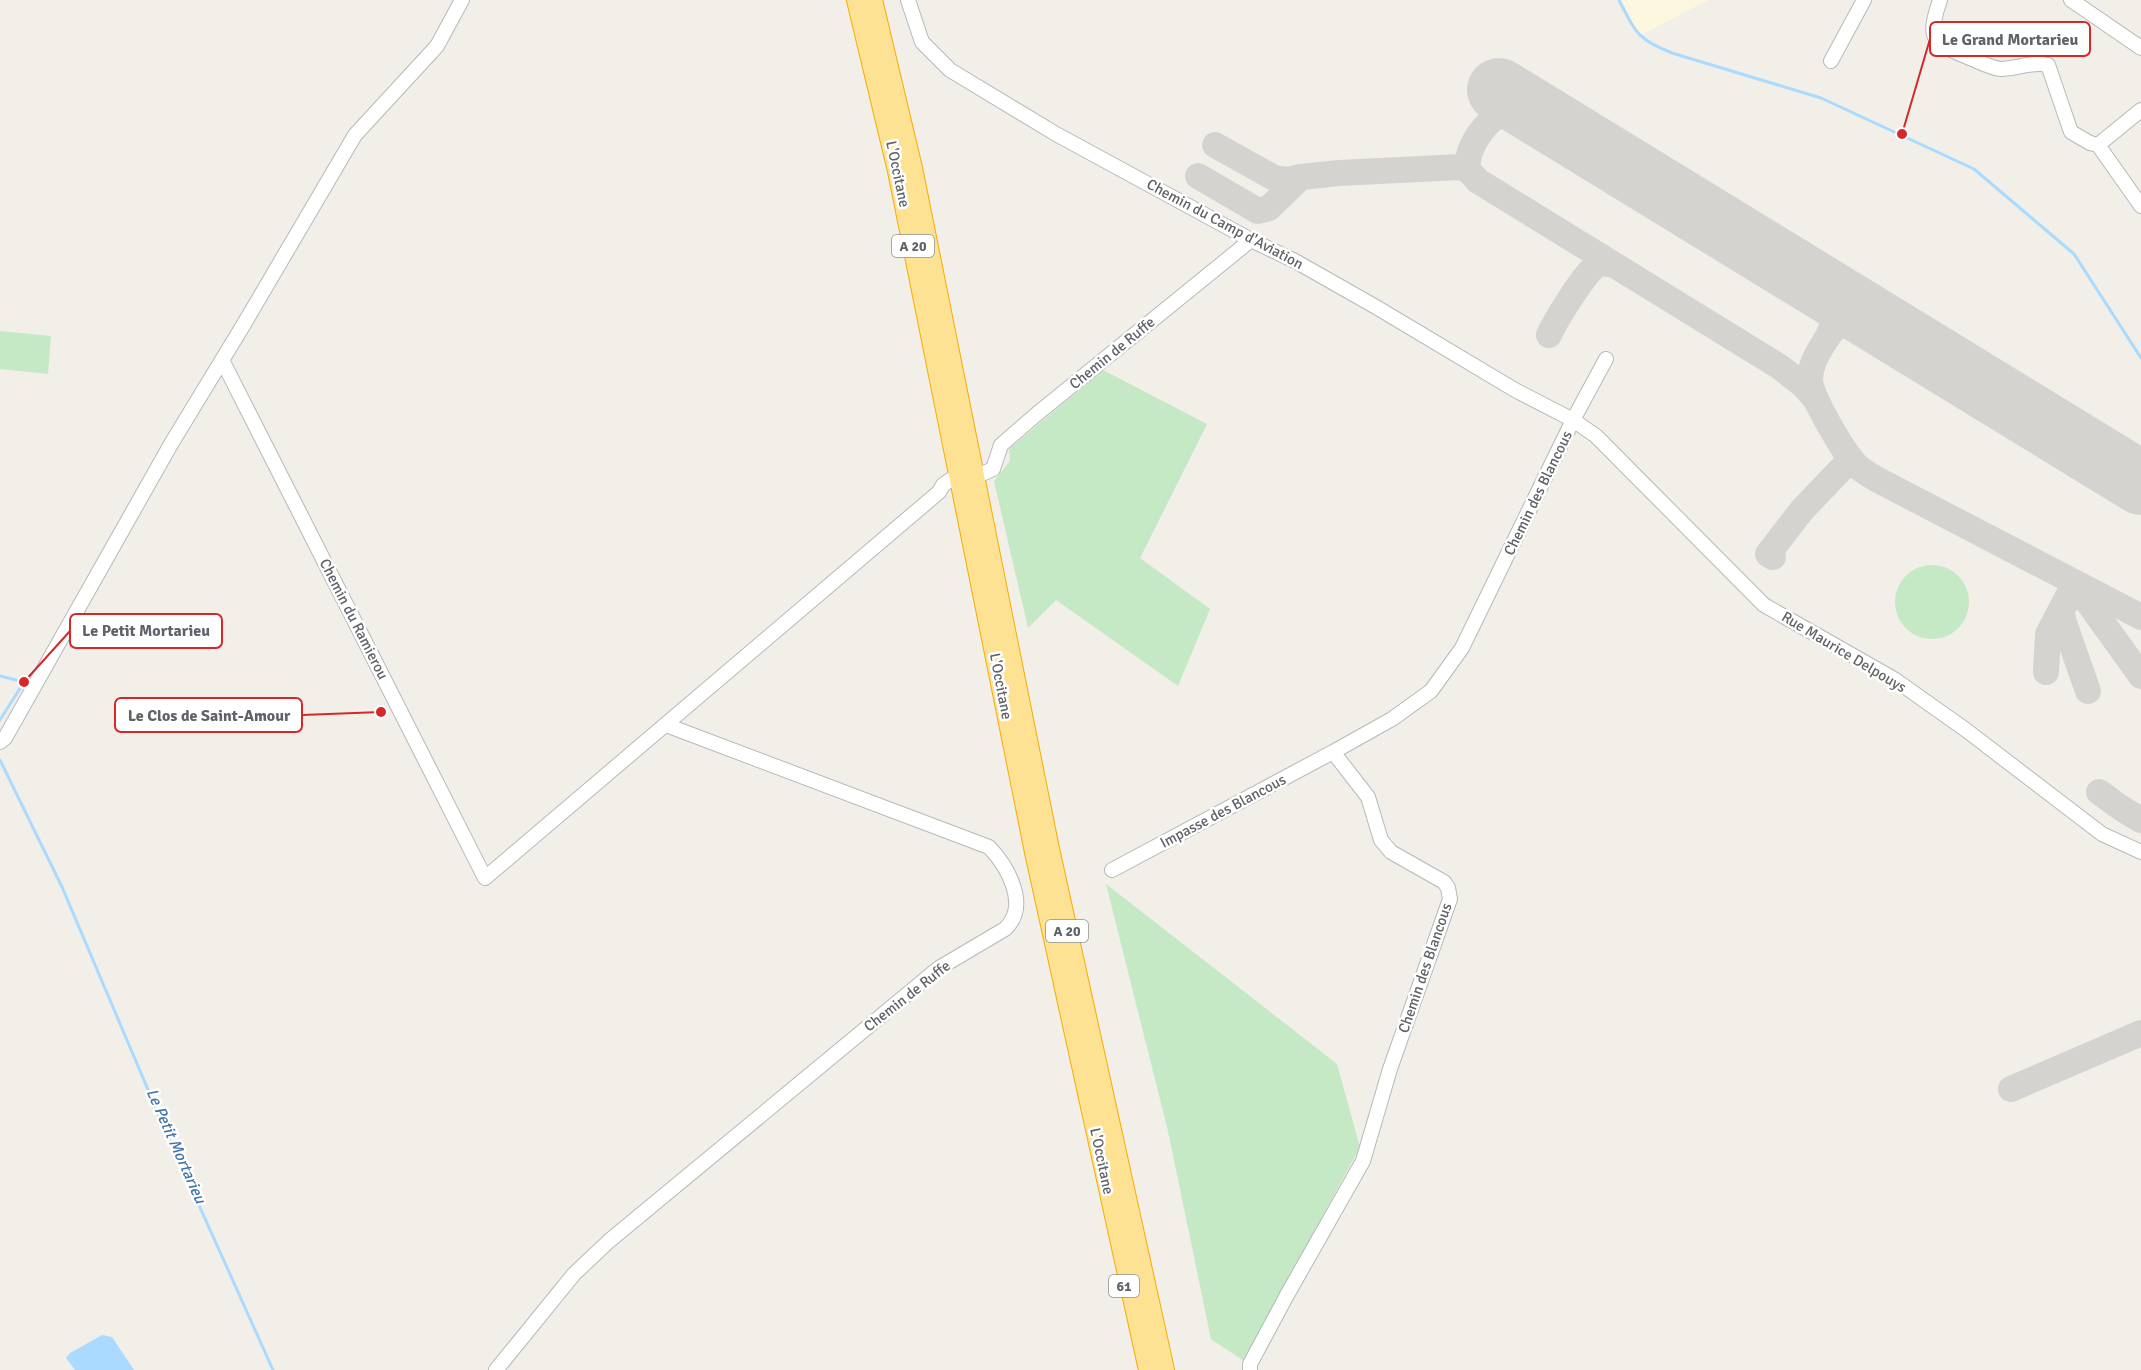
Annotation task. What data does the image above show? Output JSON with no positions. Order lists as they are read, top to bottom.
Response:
{
  "streets": {
    "highway": ["L'Occitane", "A 20", "61"],
    "street": [
      "Chemin du Camp d'Aviation",
      "Chemin de Ruffe",
      "Chemin des Blancous",
      "Chemin du Ramierou",
      "Rue Maurice Delpouys",
      "Impasse des Blancous"
    ]
  },
  "crossings": [
    ["L'Occitane", "61"],
    ["Chemin du Camp d'Aviation", "Chemin de Ruffe"],
    ["Chemin du Camp d'Aviation", "Chemin des Blancous"],
    ["Chemin du Camp d'Aviation", "Rue Maurice Delpouys"],
    ["Chemin de Ruffe", "Chemin du Ramierou"],
    ["Chemin des Blancous", "Rue Maurice Delpouys"],
    ["Chemin des Blancous", "Impasse des Blancous"]
  ],
  "water": ["Le Petit Mortarieu"],
  "places": ["Le Grand Mortarieu", "Le Petit Mortarieu", "Le Clos de Saint-Amour"]
}
